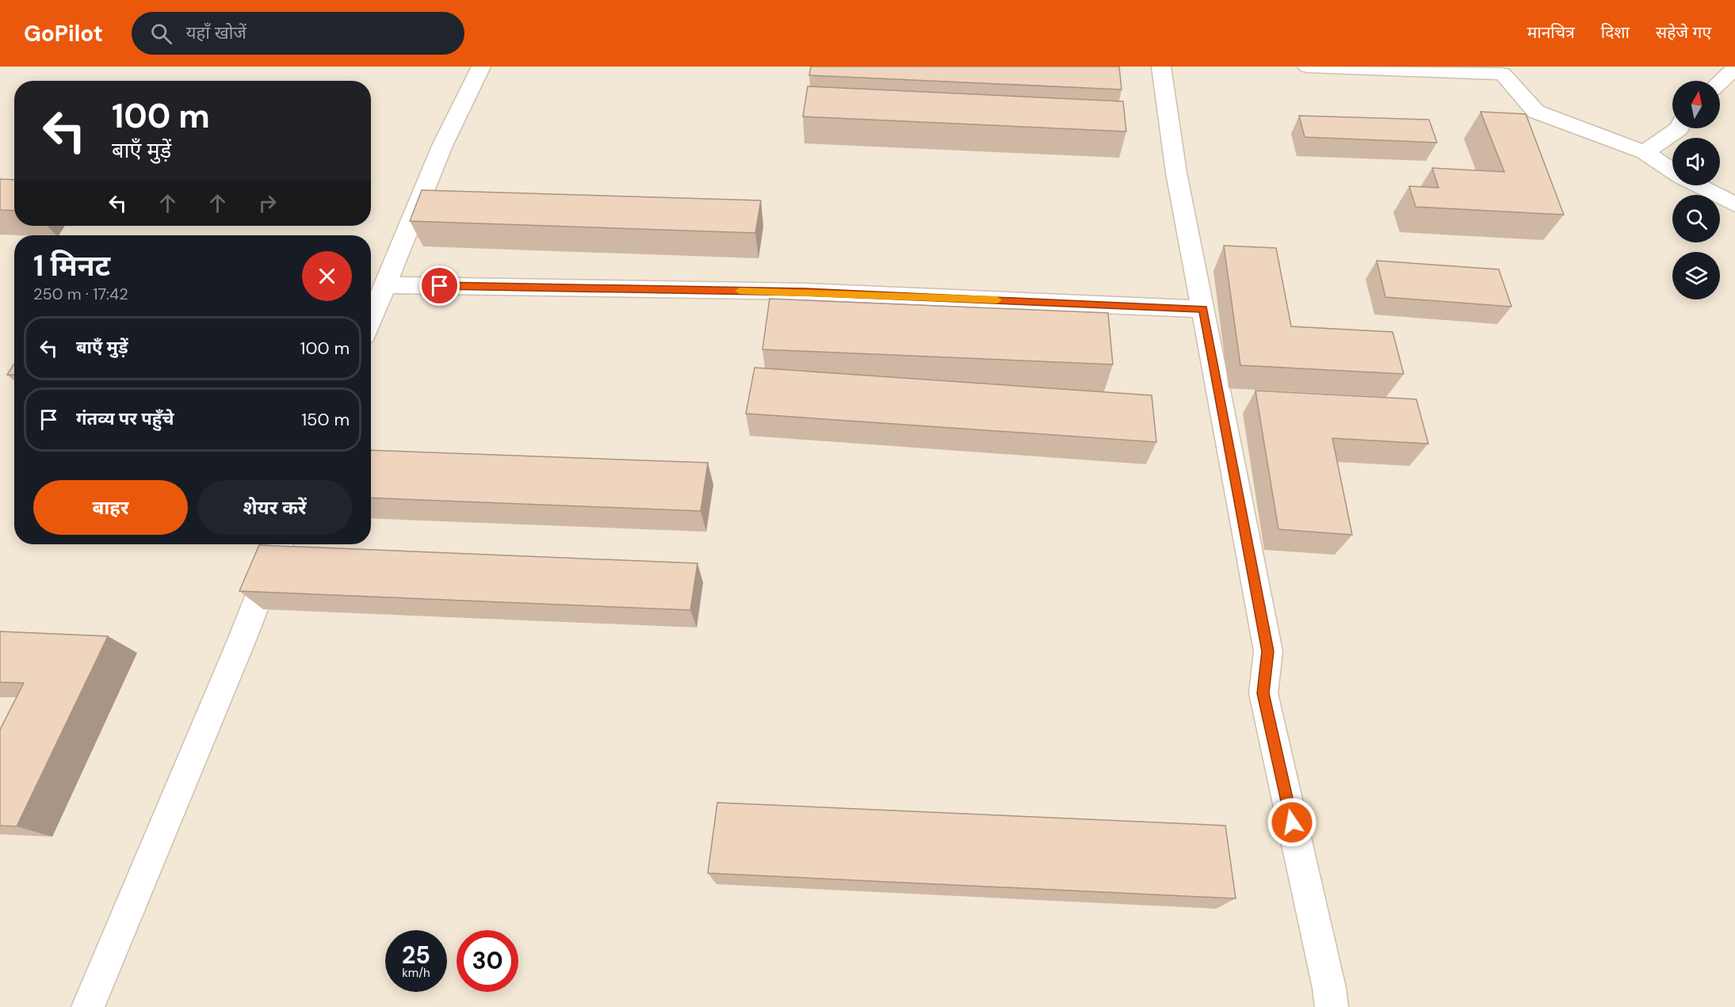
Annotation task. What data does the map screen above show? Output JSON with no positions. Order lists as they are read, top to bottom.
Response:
{
  "north": "top",
  "page": {
    "header": "GoPilot",
    "search": "यहाँ खोजें",
    "nav": ["मानचित्र", "दिशा", "सहेजे गए"],
    "turn": ["100 m", "बाएँ मुड़ें"],
    "heading": ["1 मिनट", "250 m · 17:42"],
    "list": [
      {
        "name": "बाएँ मुड़ें",
        "value": "100 m"
      },
      {
        "name": "गंतव्य पर पहुँचे",
        "value": "150 m"
      }
    ],
    "buttons": ["बाहर", "शेयर करें"],
    "speed": "25 km/h",
    "limit": "30"
  }
}
